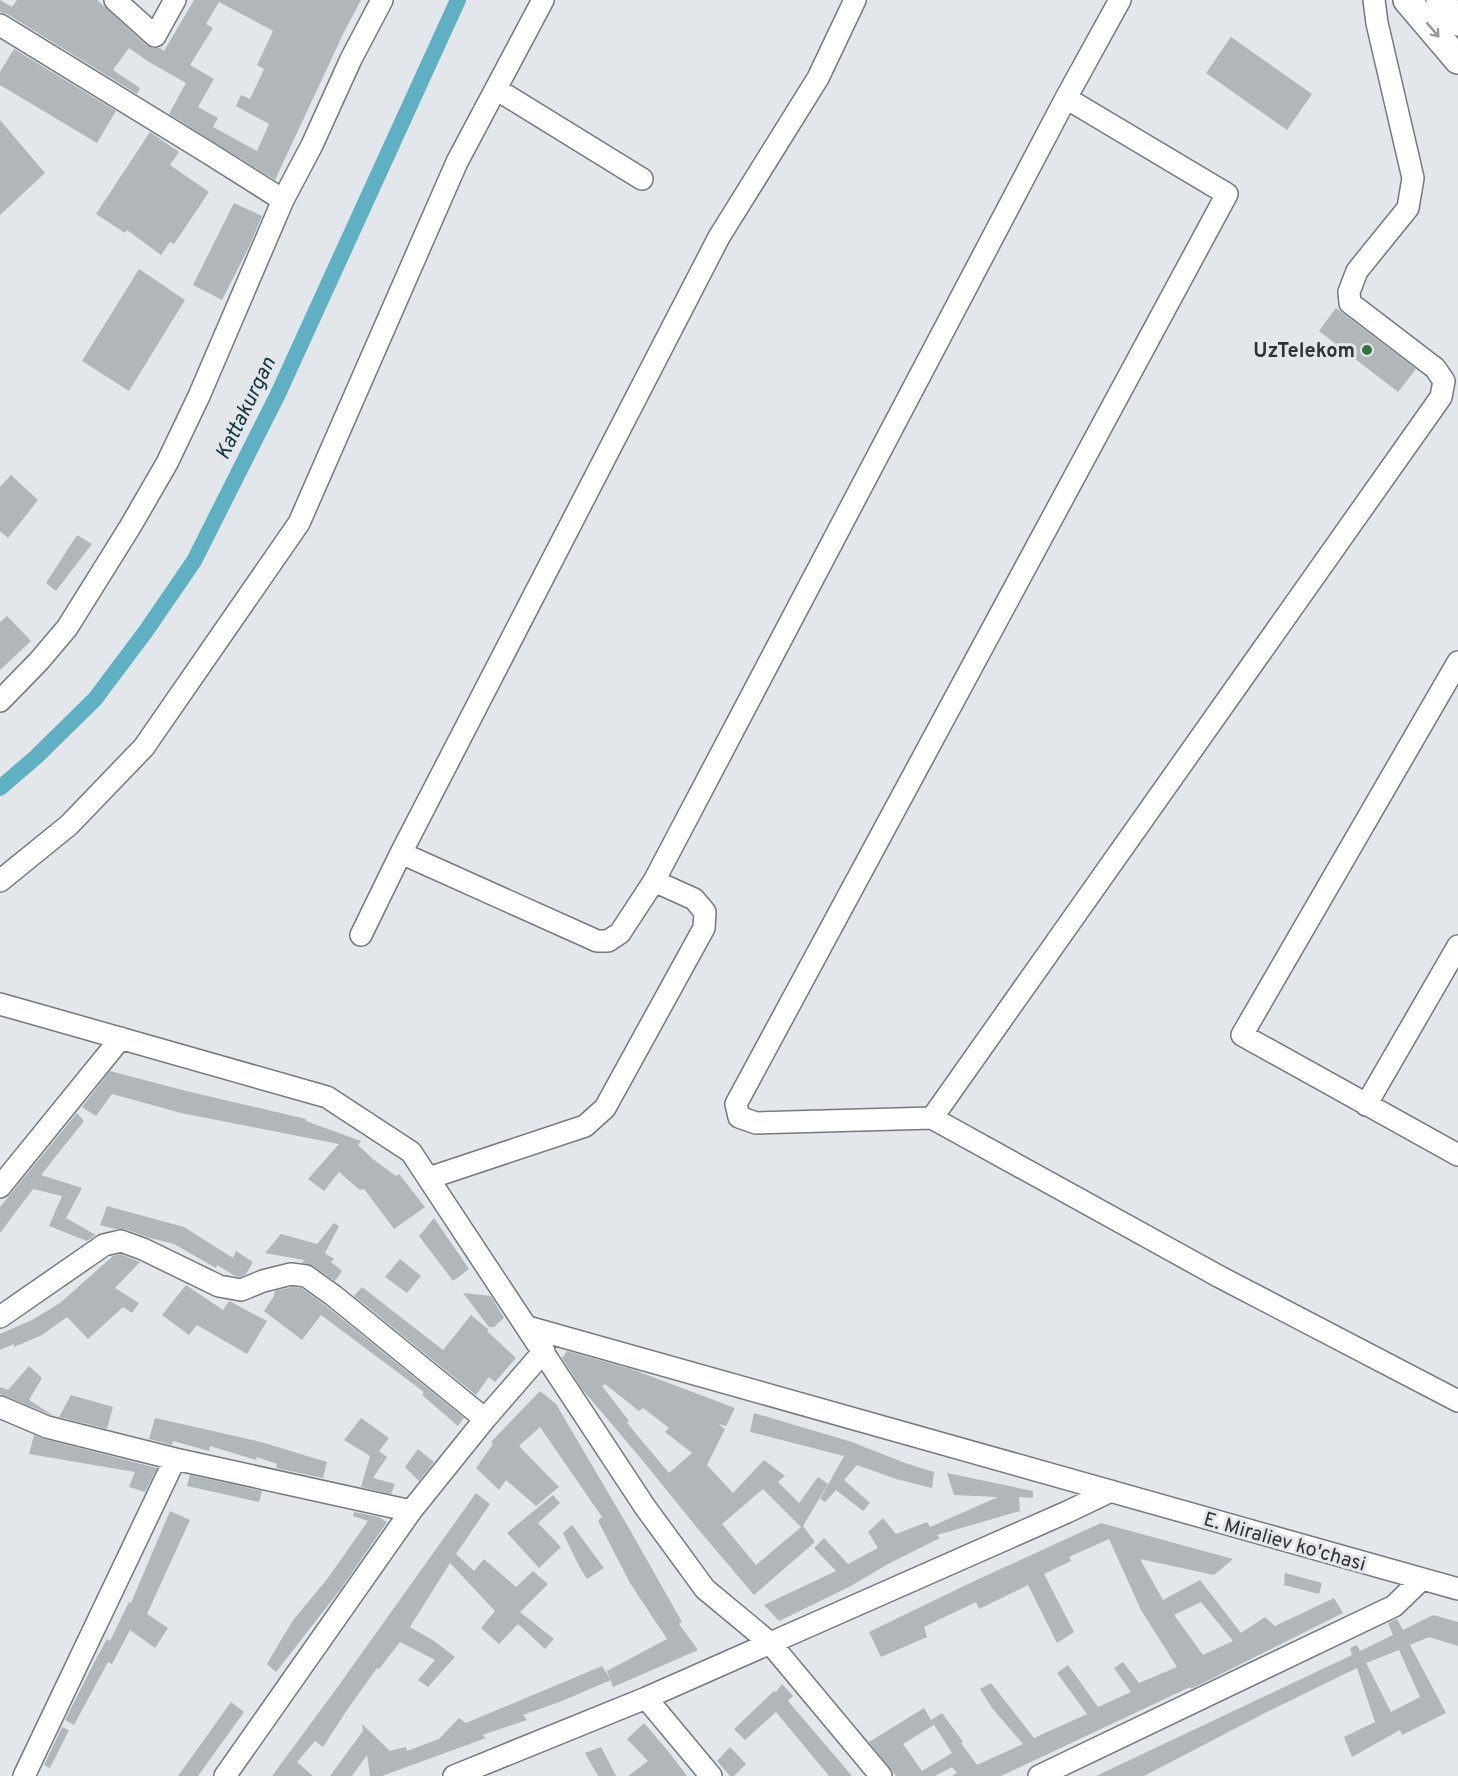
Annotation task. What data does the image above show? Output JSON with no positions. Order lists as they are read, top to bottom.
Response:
{
  "streets": {
    "street": ["E. Miraliev ko'chasi"]
  },
  "water": ["Kattakurgan"],
  "places": ["UzTelekom"]
}
